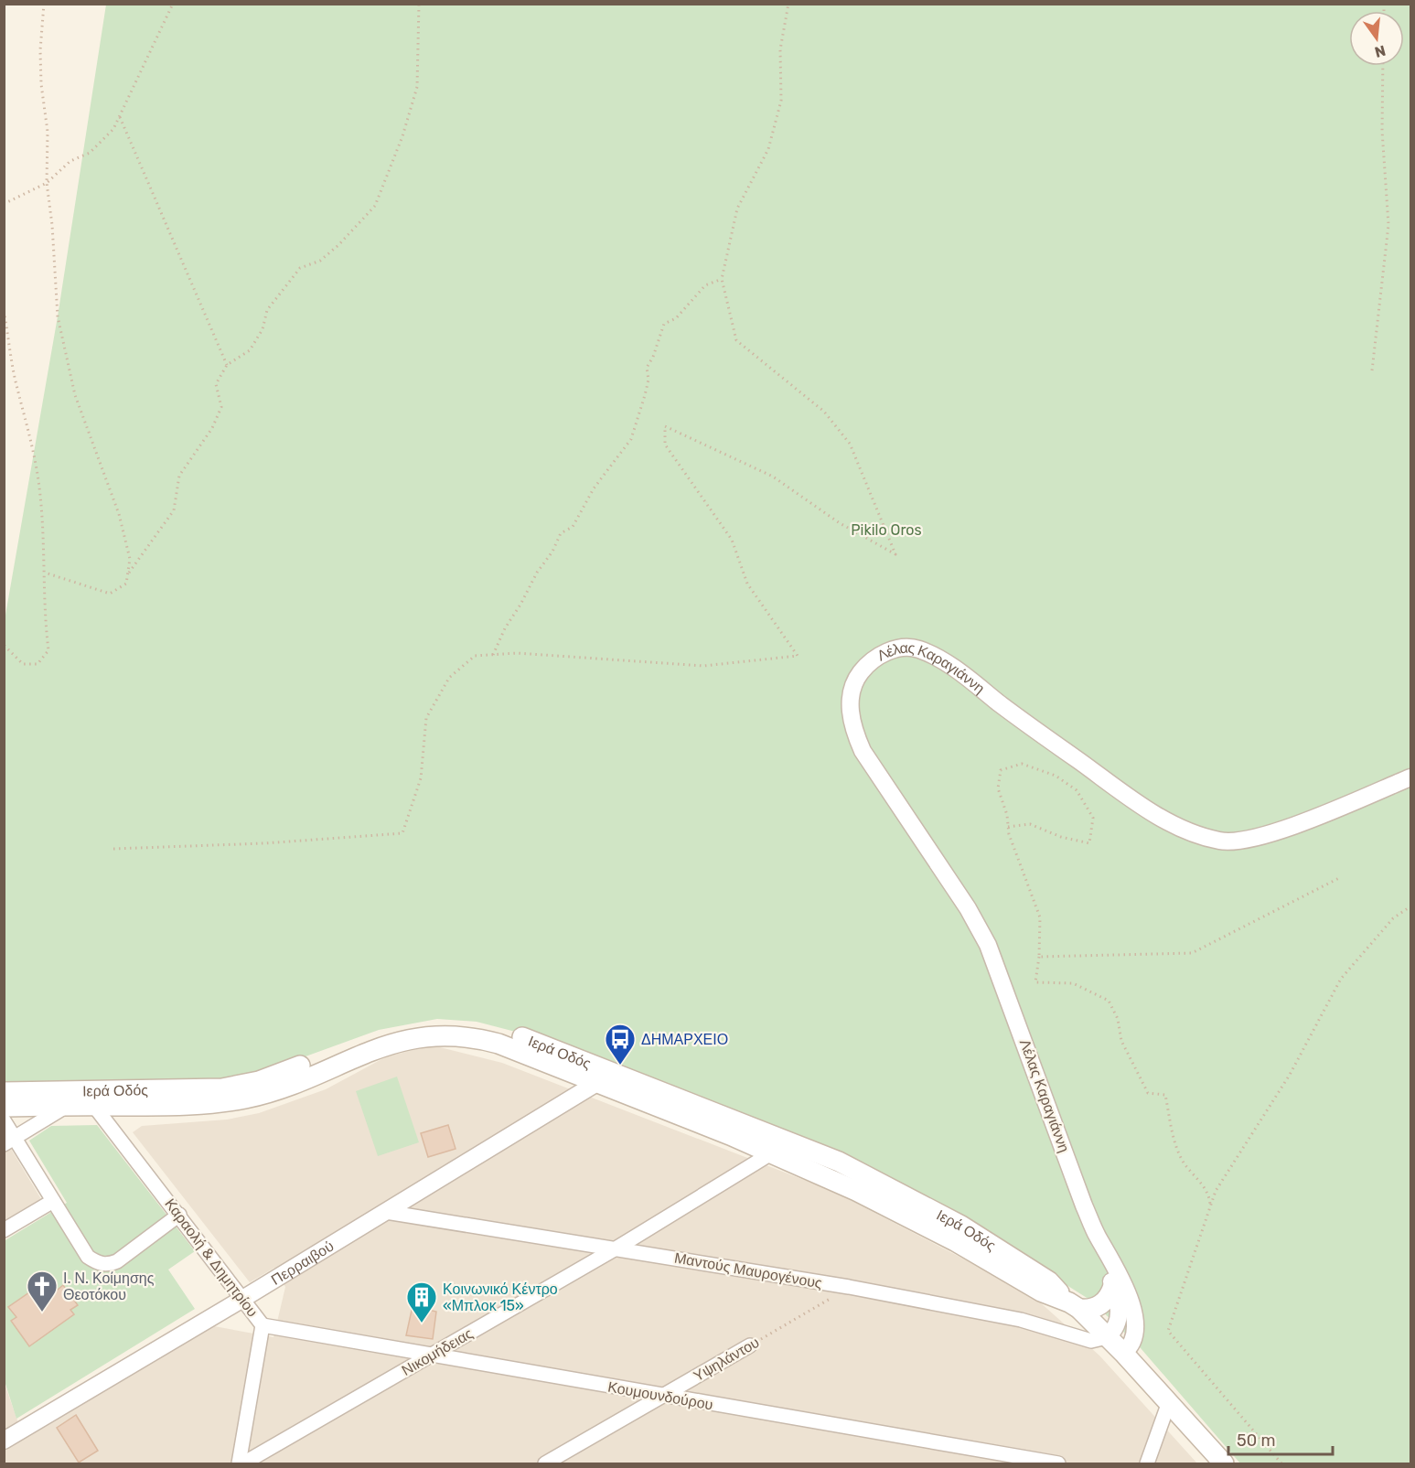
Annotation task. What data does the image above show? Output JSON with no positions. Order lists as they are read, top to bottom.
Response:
{
  "streets": {
    "main road": ["Ιερά Οδός"],
    "street": [
      "Λέλας Καραγιάννη",
      "Καραολή & Δημητρίου",
      "Περραιβού",
      "Μαντούς Μαυρογένους",
      "Νικομήδειας",
      "Υψηλάντου",
      "Κουμουνδούρου"
    ]
  },
  "crossings": [
    ["Λέλας Καραγιάννη", "Ιερά Οδός"],
    ["Λέλας Καραγιάννη", "Μαντούς Μαυρογένους"],
    ["Ιερά Οδός", "Καραολή & Δημητρίου"],
    ["Ιερά Οδός", "Περραιβού"],
    ["Ιερά Οδός", "Μαντούς Μαυρογένους"],
    ["Ιερά Οδός", "Νικομήδειας"],
    ["Καραολή & Δημητρίου", "Περραιβού"],
    ["Καραολή & Δημητρίου", "Κουμουνδούρου"],
    ["Περραιβού", "Μαντούς Μαυρογένους"],
    ["Μαντούς Μαυρογένους", "Νικομήδειας"],
    ["Μαντούς Μαυρογένους", "Υψηλάντου"],
    ["Νικομήδειας", "Κουμουνδούρου"],
    ["Υψηλάντου", "Κουμουνδούρου"]
  ],
  "parks": ["Pikilo Oros"],
  "places": {
    "bus stop": ["ΔΗΜΑΡΧΕΙΟ"],
    "church": ["Ι. Ν. Κοίμησης Θεοτόκου"],
    "building": ["Κοινωνικό Κέντρο «Μπλοκ 15»"]
  },
  "scale_bar": "50 m",
  "north": "bottom"
}
